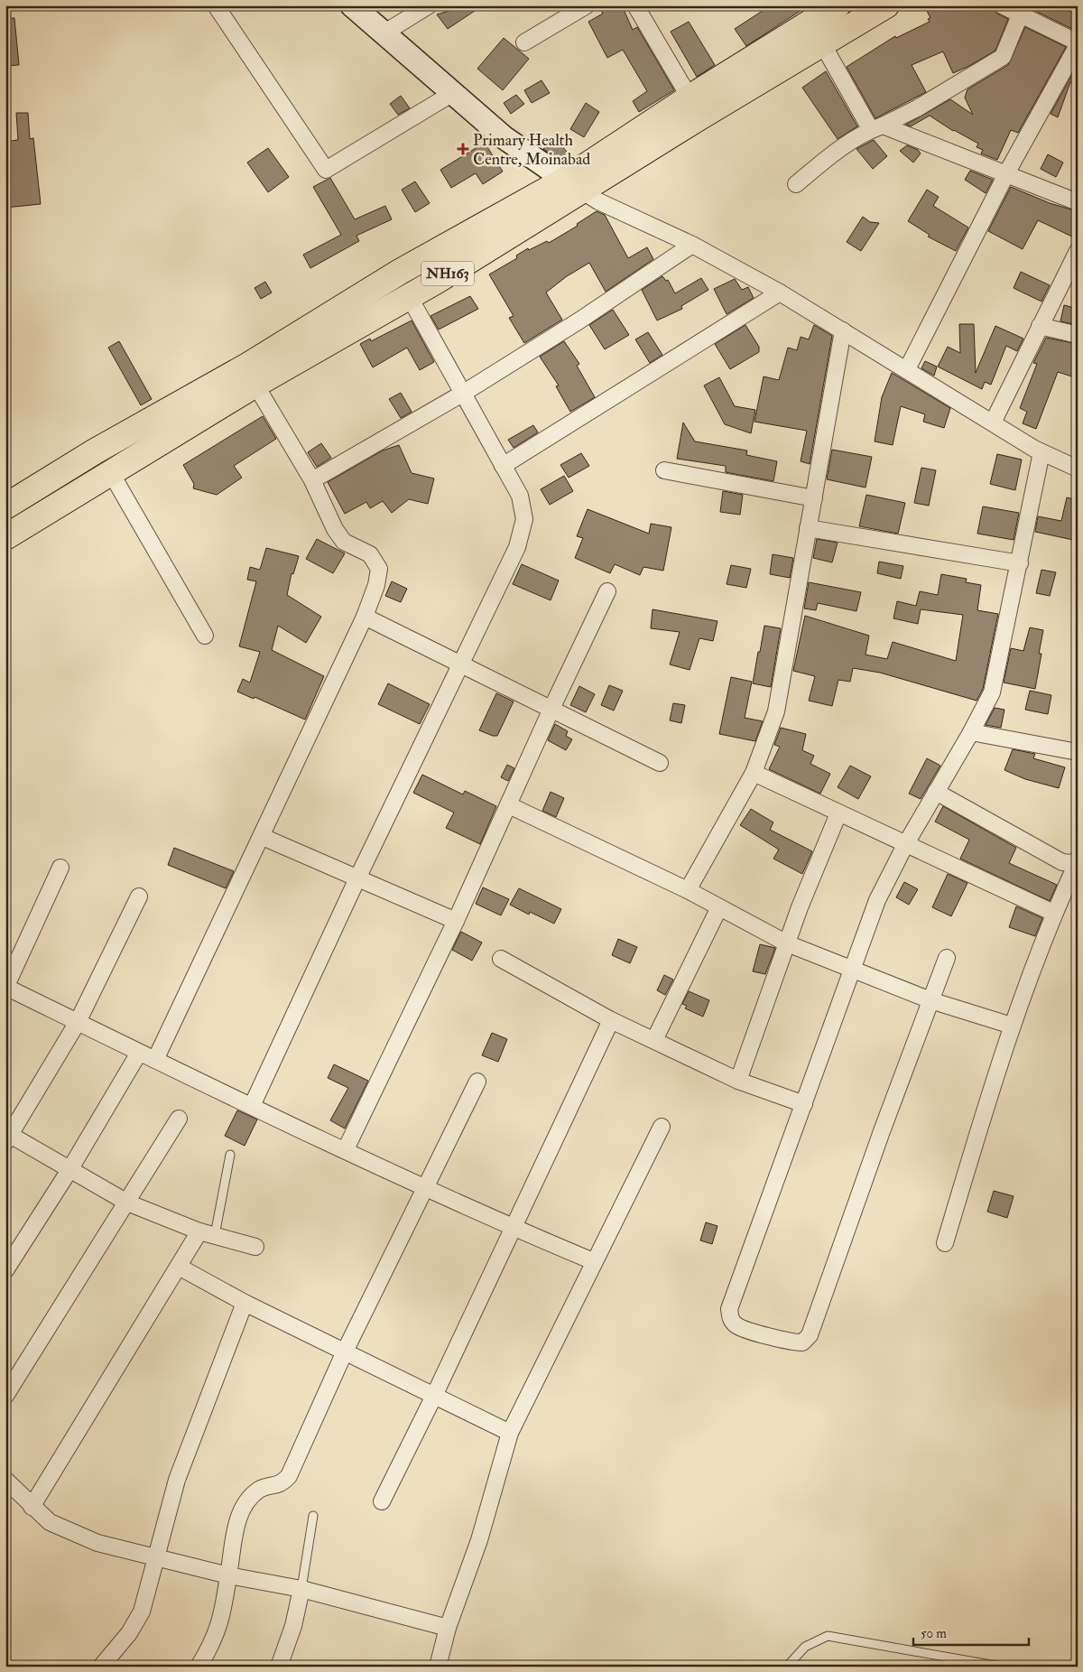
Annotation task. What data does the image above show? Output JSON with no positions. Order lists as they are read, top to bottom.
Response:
{
  "streets": {
    "highway": ["NH163"]
  },
  "places": {
    "health": ["Primary Health Centre, Moinabad"]
  },
  "scale_bar": "50 m"
}
